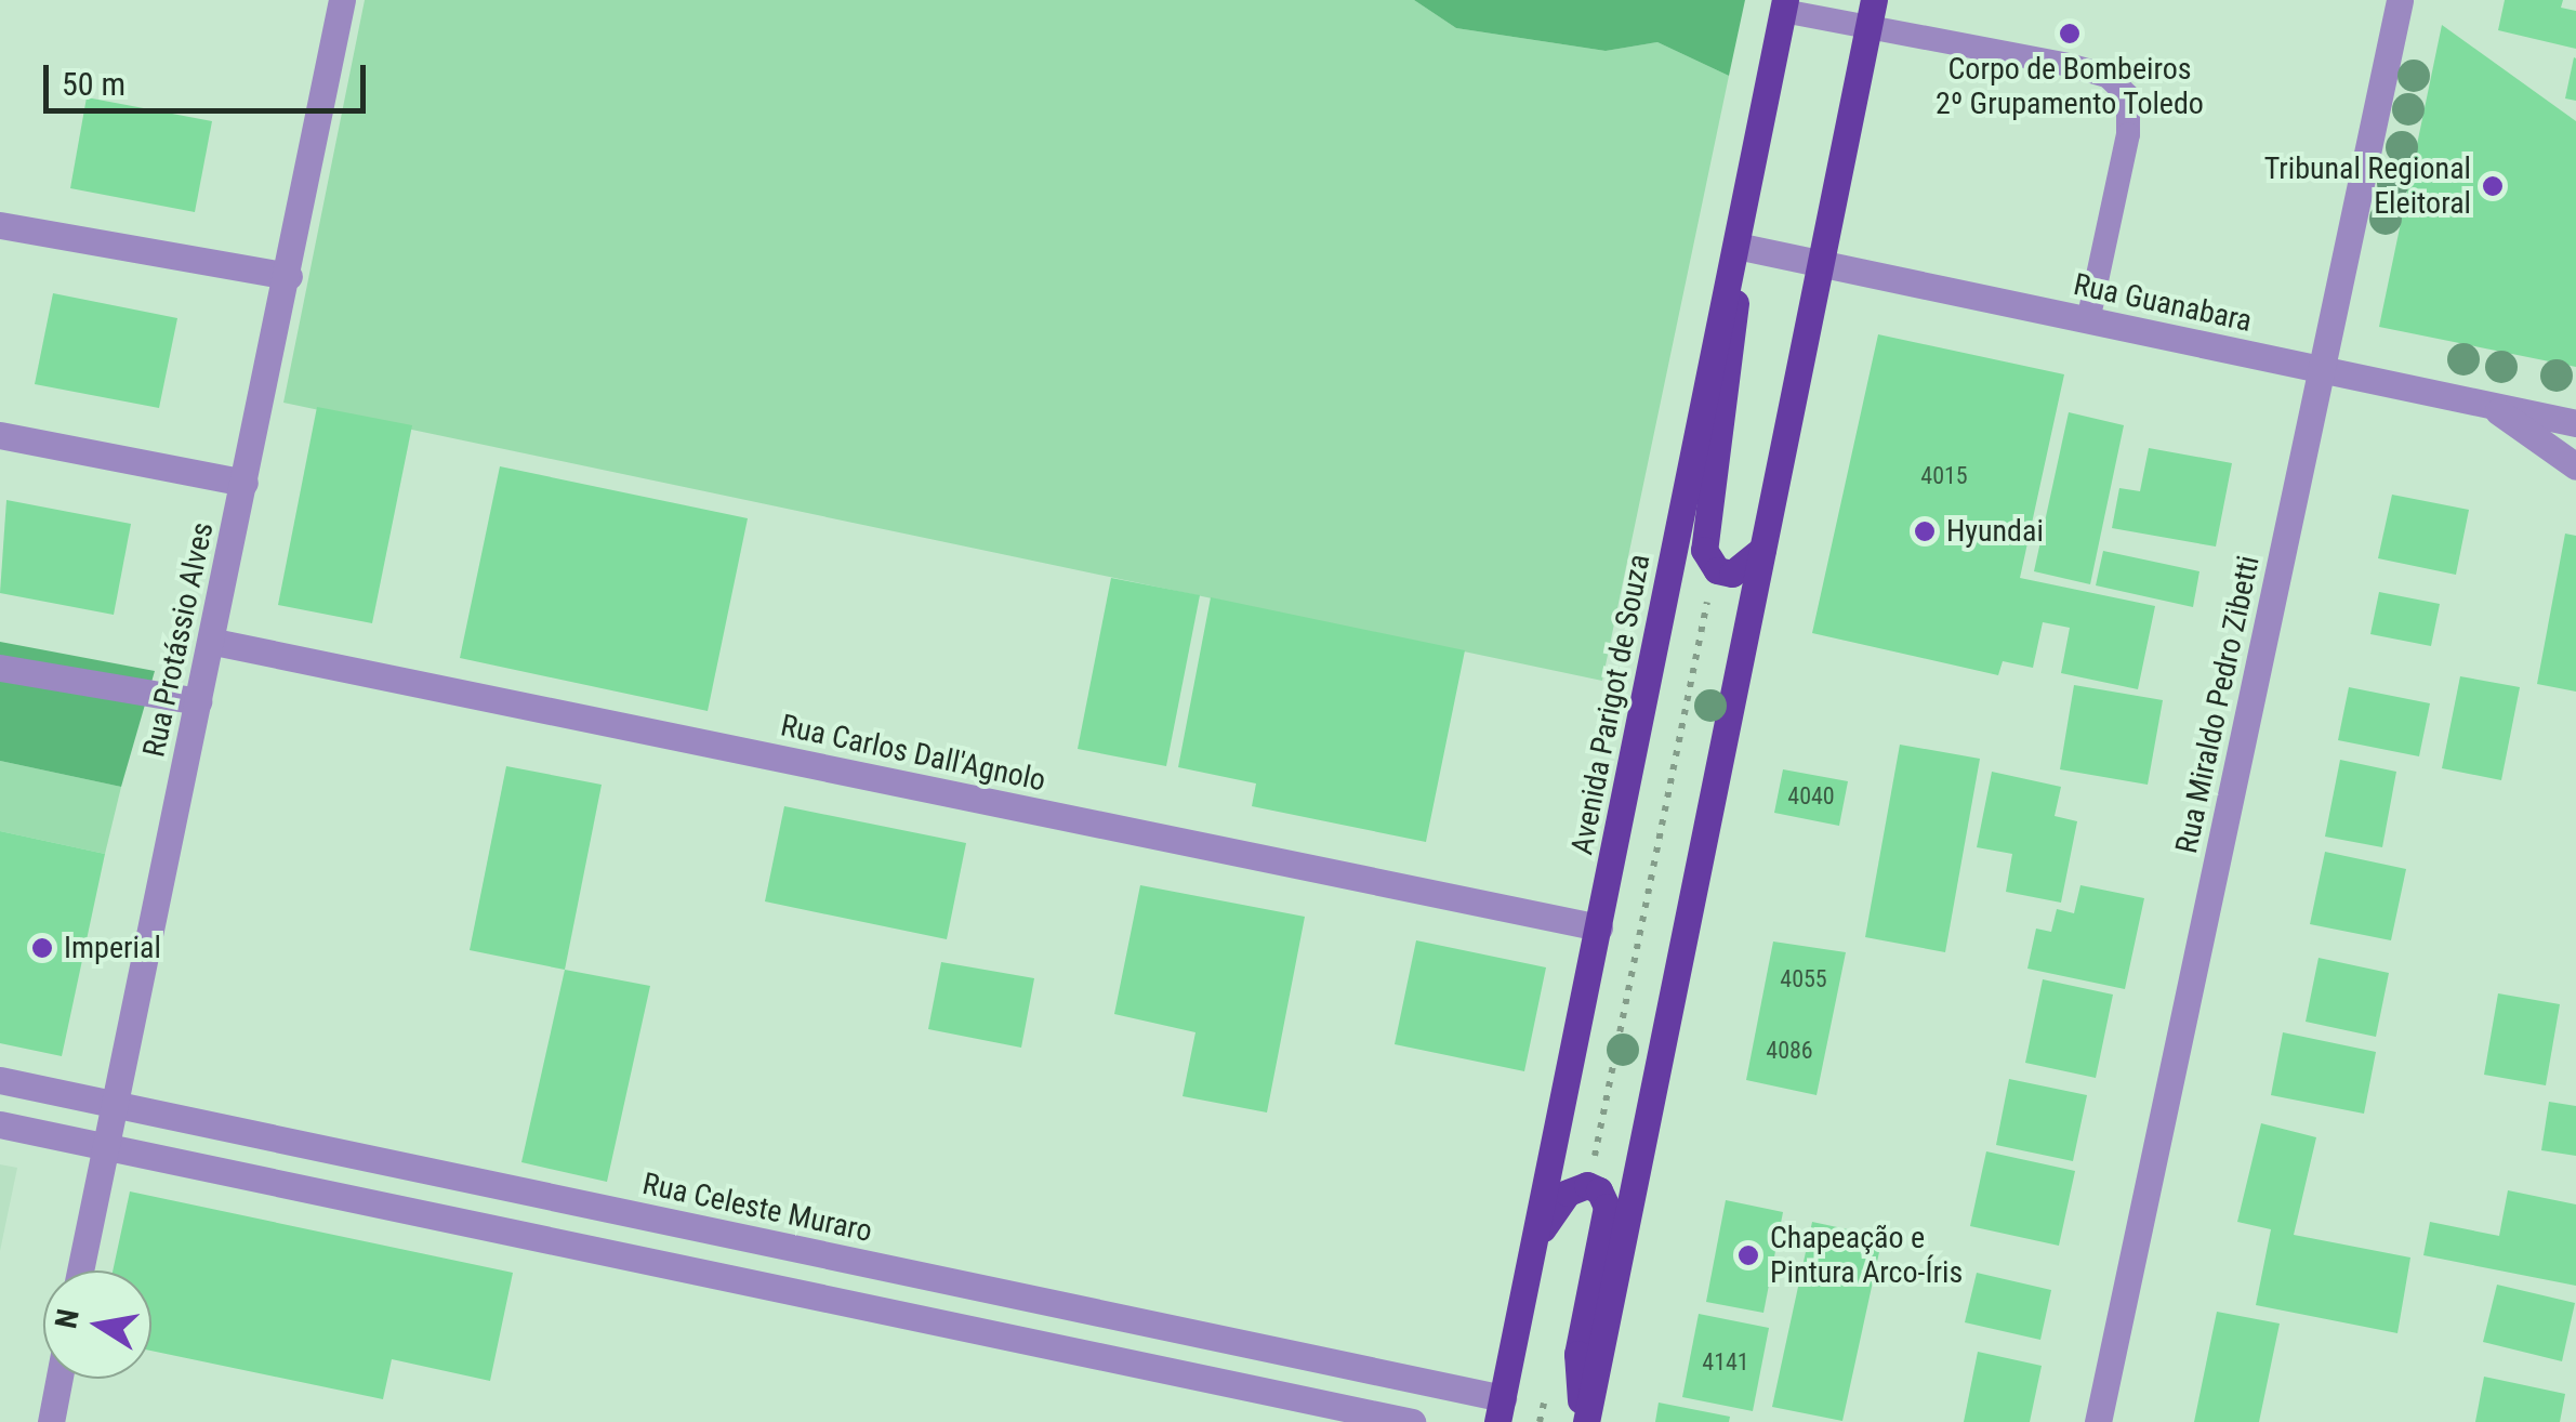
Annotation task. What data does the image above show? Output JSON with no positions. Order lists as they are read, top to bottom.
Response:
{
  "streets": {
    "main road": ["Avenida Parigot de Souza"],
    "street": [
      "Rua Guanabara",
      "Rua Protássio Alves",
      "Rua Miraldo Pedro Zibetti",
      "Rua Carlos Dall'Agnolo",
      "Rua Celeste Muraro"
    ]
  },
  "crossings": [
    ["Rua Guanabara", "Avenida Parigot de Souza"],
    ["Rua Guanabara", "Rua Miraldo Pedro Zibetti"],
    ["Rua Protássio Alves", "Rua Carlos Dall'Agnolo"],
    ["Rua Protássio Alves", "Rua Celeste Muraro"],
    ["Avenida Parigot de Souza", "Rua Carlos Dall'Agnolo"],
    ["Avenida Parigot de Souza", "Rua Celeste Muraro"]
  ],
  "places": [
    "Corpo de Bombeiros 2º Grupamento Toledo",
    "Tribunal Regional Eleitoral",
    "Hyundai",
    "Imperial",
    "Chapeação e Pintura Arco-Íris"
  ],
  "house_numbers": [
    "4015",
    "4040",
    "4055",
    "4086",
    "4141"
  ],
  "scale_bar": "50 m",
  "north": "left"
}
